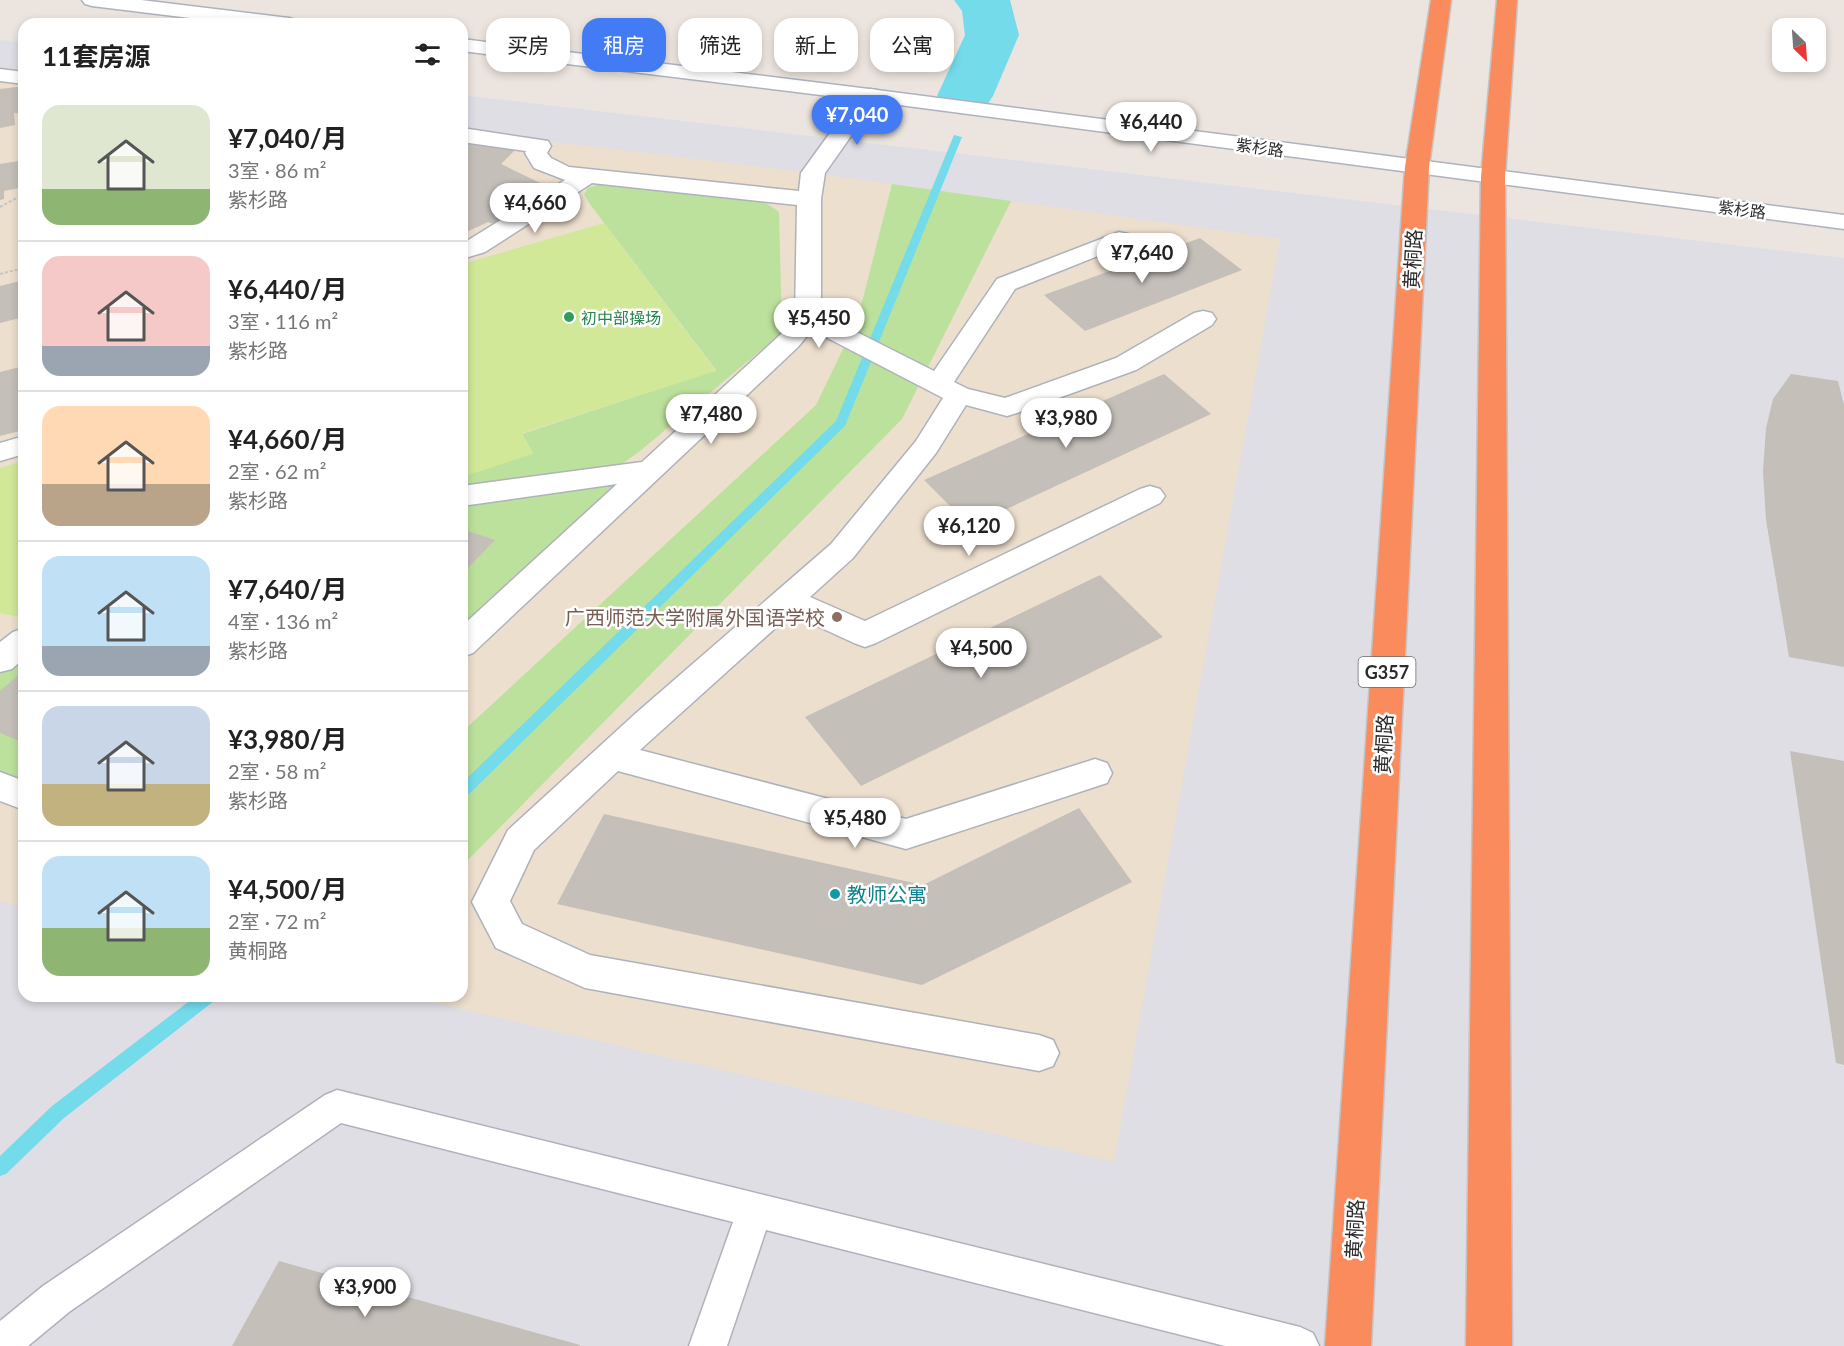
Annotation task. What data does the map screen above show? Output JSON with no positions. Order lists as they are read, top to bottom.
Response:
{
  "streets": {
    "highway": ["黄桐路", "G357"],
    "street": ["紫杉路"]
  },
  "crossings": [
    ["紫杉路", "黄桐路"]
  ],
  "places": ["初中部操场", "广西师范大学附属外国语学校", "教师公寓"],
  "north": "bottom right",
  "page": {
    "chip": [
      "买房",
      "租房",
      "筛选",
      "新上",
      "公寓"
    ],
    "heading": "11套房源",
    "list": [
      {
        "name": "¥7,040/月",
        "note": "3室 · 86 m² · 紫杉路"
      },
      {
        "name": "¥6,440/月",
        "note": "3室 · 116 m² · 紫杉路"
      },
      {
        "name": "¥4,660/月",
        "note": "2室 · 62 m² · 紫杉路"
      },
      {
        "name": "¥7,640/月",
        "note": "4室 · 136 m² · 紫杉路"
      },
      {
        "name": "¥3,980/月",
        "note": "2室 · 58 m² · 紫杉路"
      },
      {
        "name": "¥4,500/月",
        "note": "2室 · 72 m² · 黄桐路"
      }
    ],
    "price": [
      "¥7,040",
      "¥6,440",
      "¥4,660",
      "¥7,640",
      "¥5,450",
      "¥7,480",
      "¥3,980",
      "¥6,120",
      "¥4,500",
      "¥5,480",
      "¥3,900"
    ]
  }
}
